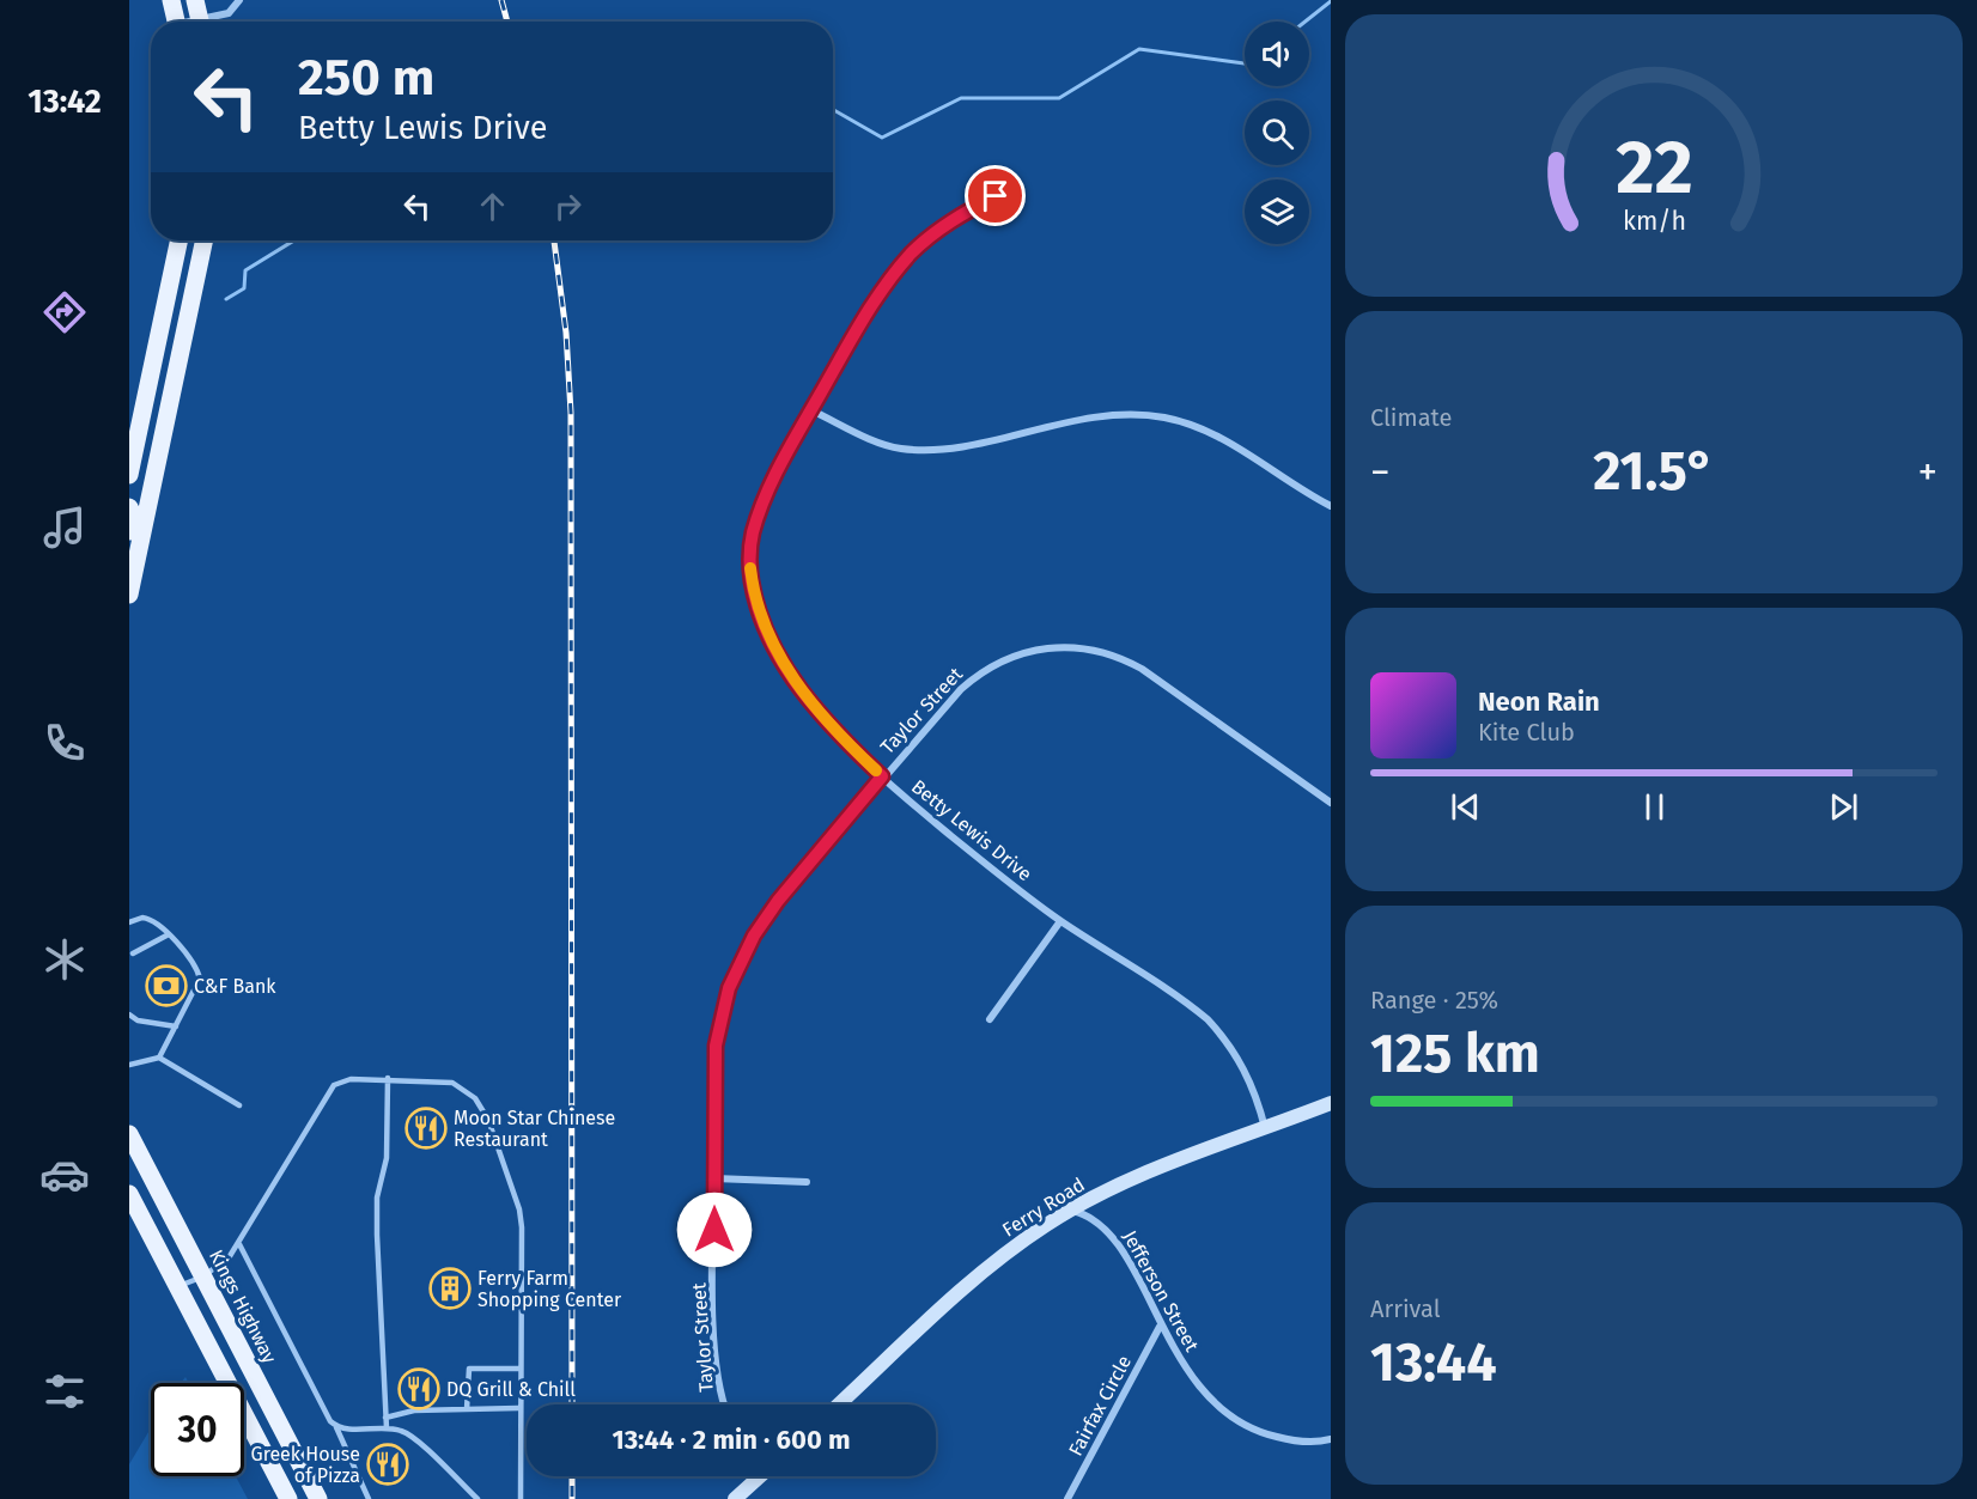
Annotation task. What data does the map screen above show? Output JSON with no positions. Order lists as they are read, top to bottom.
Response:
{
  "streets": {
    "main road": ["Ferry Road", "Kings Highway"],
    "street": [
      "Taylor Street",
      "Betty Lewis Drive",
      "Jefferson Street",
      "Fairfax Circle"
    ]
  },
  "crossings": [
    ["Taylor Street", "Betty Lewis Drive"],
    ["Betty Lewis Drive", "Ferry Road"],
    ["Ferry Road", "Jefferson Street"],
    ["Jefferson Street", "Fairfax Circle"]
  ],
  "places": {
    "bank": ["C&F Bank"],
    "restaurant": ["Moon Star Chinese Restaurant", "DQ Grill & Chill", "Greek House of Pizza"],
    "building": ["Ferry Farm Shopping Center"]
  },
  "page": {
    "tabs": "13:42",
    "turn": ["250 m", "Betty Lewis Drive"],
    "tile": [
      "Climate",
      ["Range · 25%", "125 km"],
      ["Arrival", "13:44"]
    ],
    "heat": ["−", "21.5°", "+"],
    "song": ["Neon Rain", "Kite Club"],
    "limit": "30",
    "trip": "13:44 · 2 min · 600 m",
    "gauge": ["22", "km/h"]
  }
}
